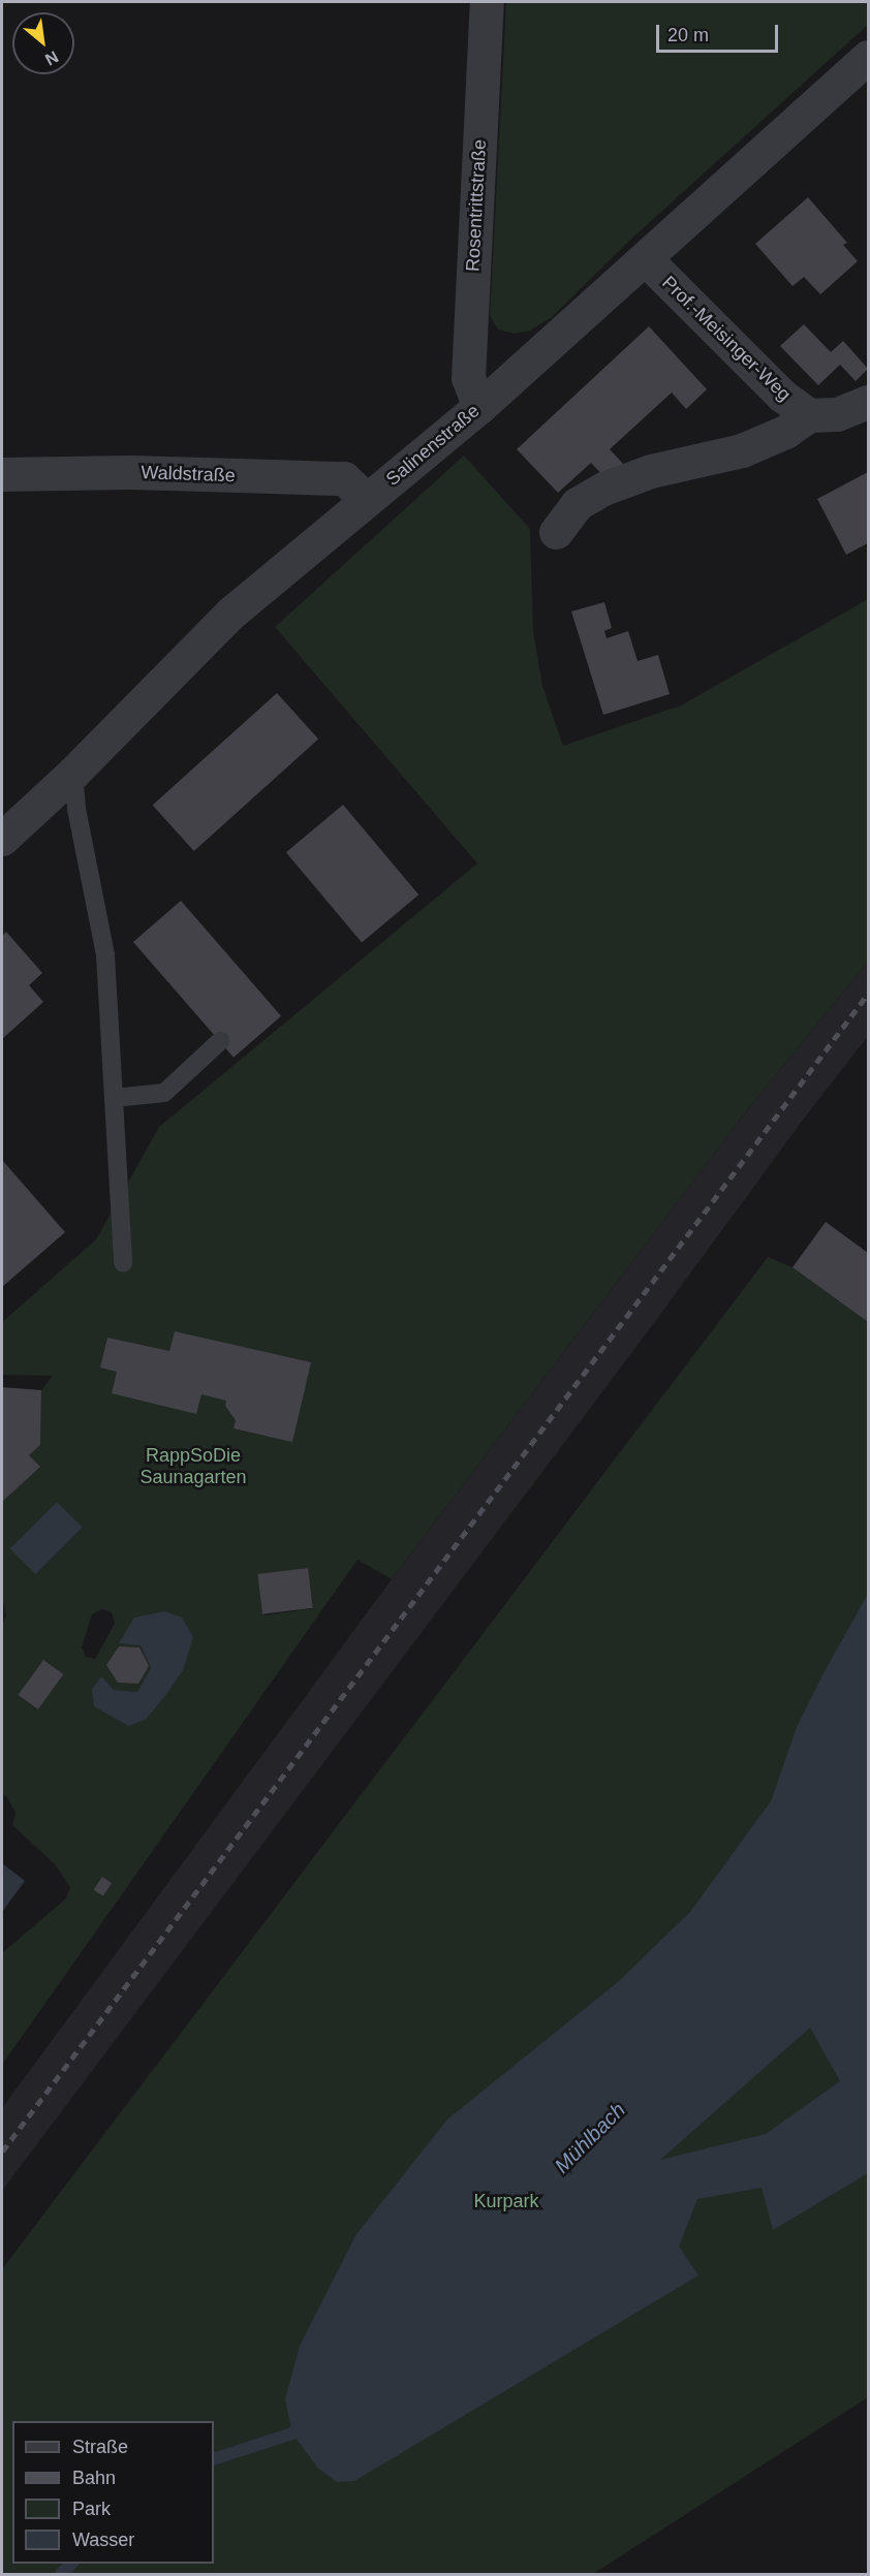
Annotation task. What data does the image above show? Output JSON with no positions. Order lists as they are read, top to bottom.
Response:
{
  "streets": {
    "street": [
      "Rosentrittstraße",
      "Prof.-Meisinger-Weg",
      "Salinenstraße",
      "Waldstraße"
    ]
  },
  "crossings": [
    ["Rosentrittstraße", "Salinenstraße"],
    ["Prof.-Meisinger-Weg", "Salinenstraße"],
    ["Salinenstraße", "Waldstraße"]
  ],
  "water": ["Mühlbach"],
  "parks": ["RappSoDie Saunagarten", "Kurpark"],
  "legend": [
    "Straße",
    "Bahn",
    "Park",
    "Wasser"
  ],
  "scale_bar": "20 m",
  "north": "bottom right"
}
